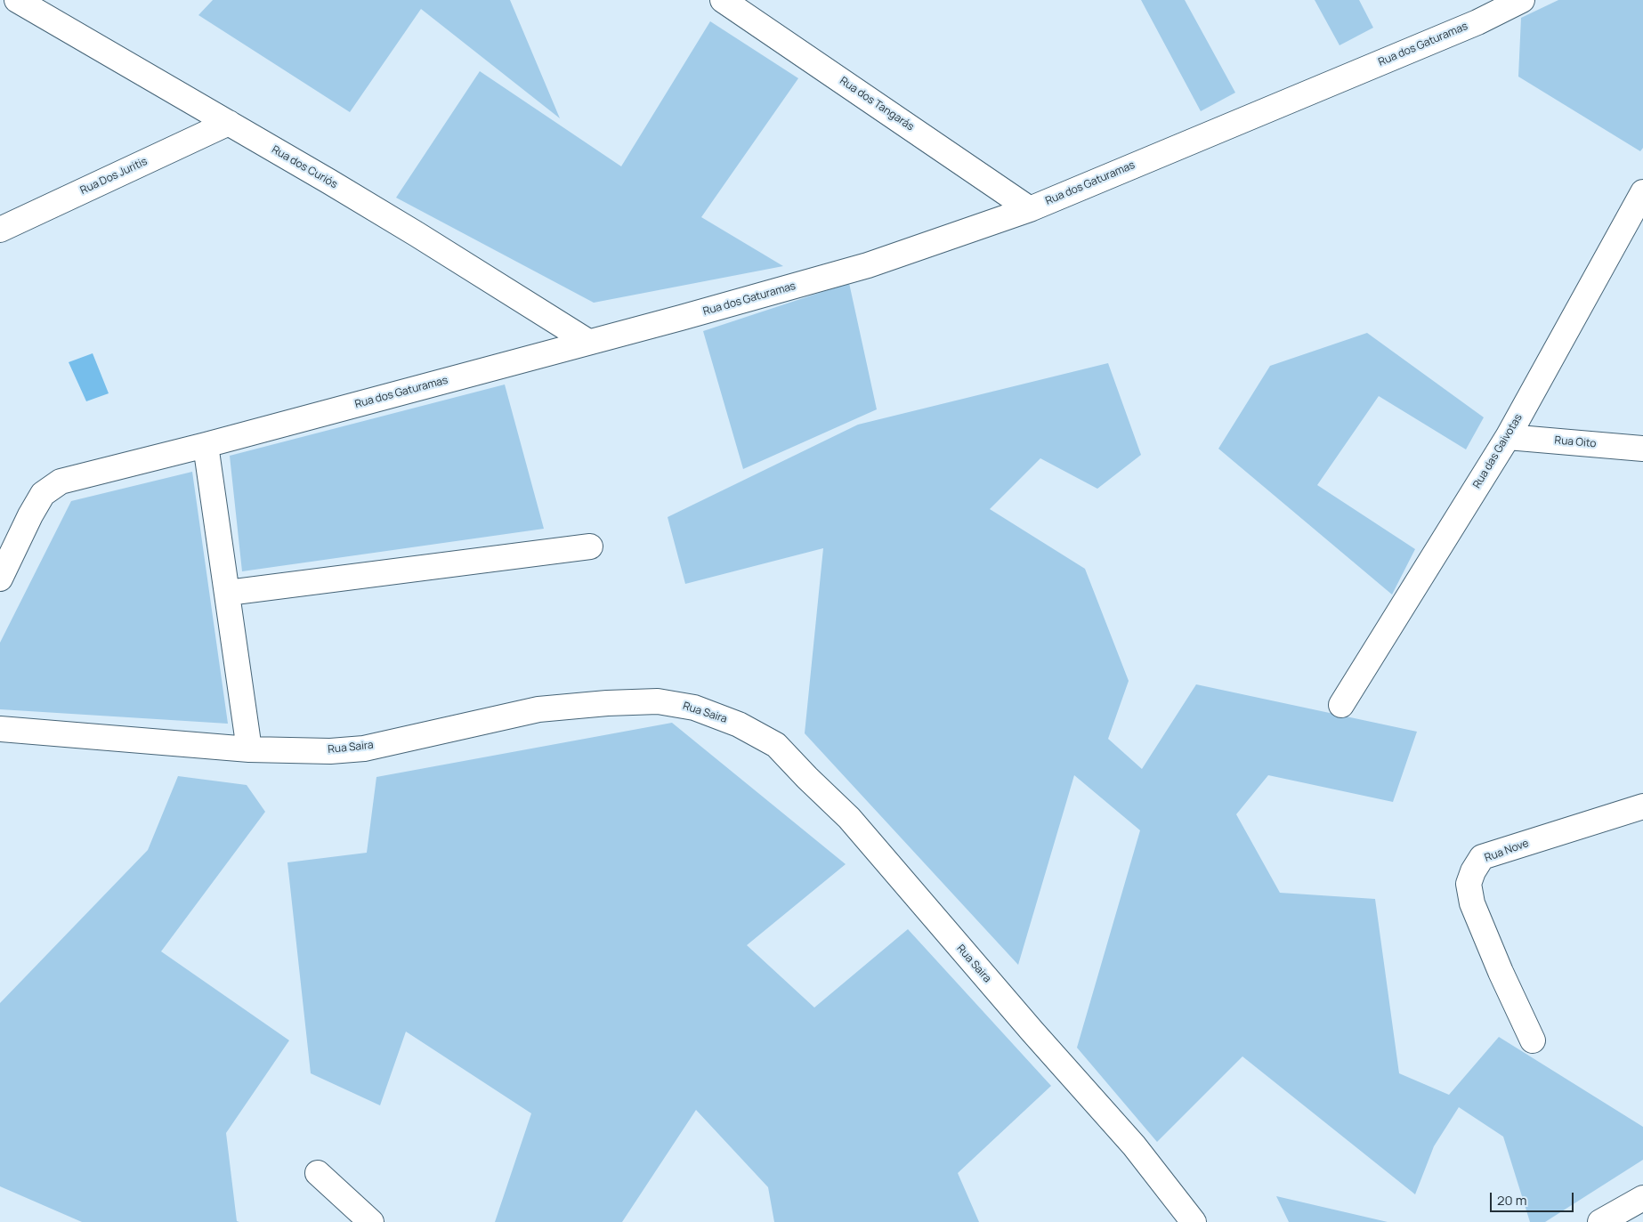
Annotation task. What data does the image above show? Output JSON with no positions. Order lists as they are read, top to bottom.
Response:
{
  "streets": {
    "street": [
      "Rua dos Gaturamas",
      "Rua dos Tangarás",
      "Rua dos Curiós",
      "Rua Dos Juritis",
      "Rua Oito",
      "Rua das Gaivotas",
      "Rua Saira",
      "Rua Nove"
    ]
  },
  "crossings": [
    ["Rua dos Gaturamas", "Rua dos Tangarás"],
    ["Rua dos Gaturamas", "Rua dos Curiós"],
    ["Rua dos Curiós", "Rua Dos Juritis"],
    ["Rua Oito", "Rua das Gaivotas"]
  ],
  "scale_bar": "20 m"
}
